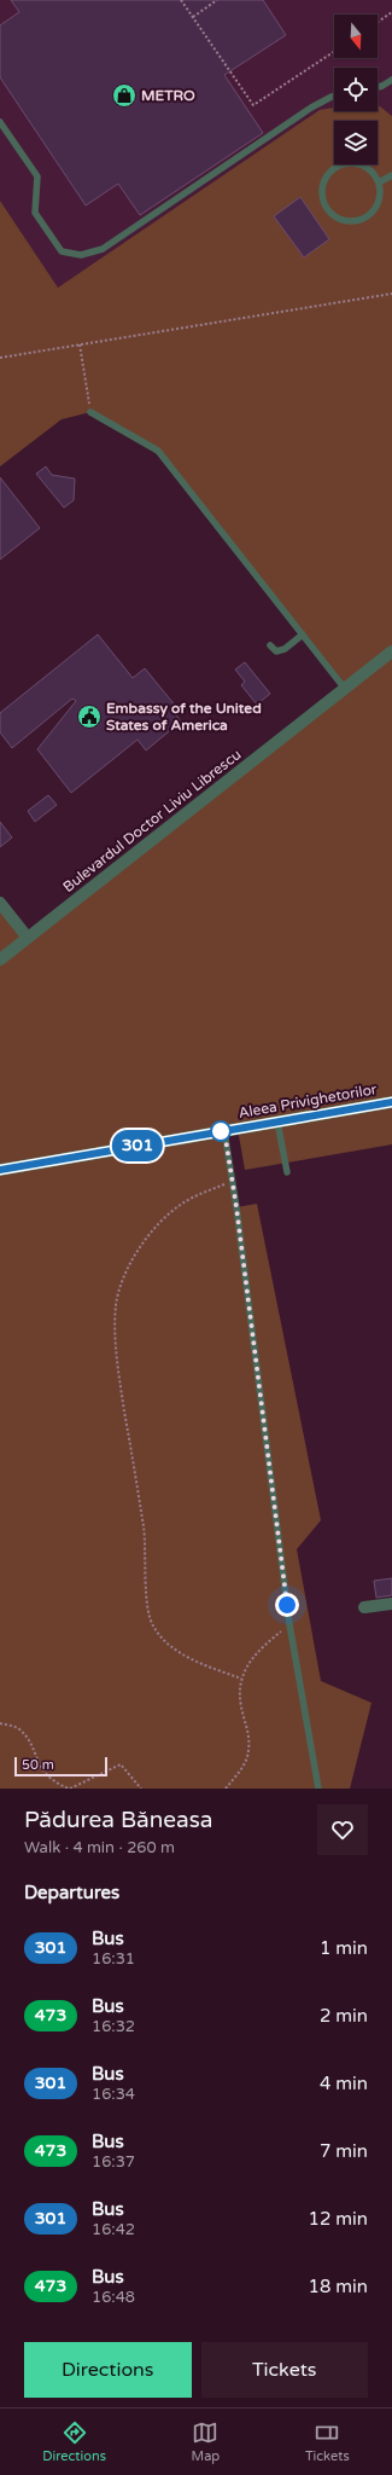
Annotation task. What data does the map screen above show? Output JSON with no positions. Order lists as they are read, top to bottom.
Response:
{
  "streets": {
    "street": ["Bulevardul Doctor Liviu Librescu", "Aleea Privighetorilor"]
  },
  "places": {
    "shop": ["METRO"],
    "public building": ["Embassy of the United States of America"]
  },
  "lines": ["bus line 301"],
  "scale_bar": "50 m",
  "north": "bottom",
  "page": {
    "on_map": "301",
    "scale": "50 m",
    "heading": [
      ["Pădurea Băneasa", "Walk · 4 min · 260 m"],
      "Departures"
    ],
    "list": [
      {
        "mark": "301",
        "name": "Bus",
        "note": "16:31",
        "value": "1 min"
      },
      {
        "mark": "473",
        "name": "Bus",
        "note": "16:32",
        "value": "2 min"
      },
      {
        "mark": "301",
        "name": "Bus",
        "note": "16:34",
        "value": "4 min"
      },
      {
        "mark": "473",
        "name": "Bus",
        "note": "16:37",
        "value": "7 min"
      },
      {
        "mark": "301",
        "name": "Bus",
        "note": "16:42",
        "value": "12 min"
      },
      {
        "mark": "473",
        "name": "Bus",
        "note": "16:48",
        "value": "18 min"
      }
    ],
    "buttons": ["Directions", "Tickets"],
    "tabs": ["Directions", "Map", "Tickets"]
  }
}
